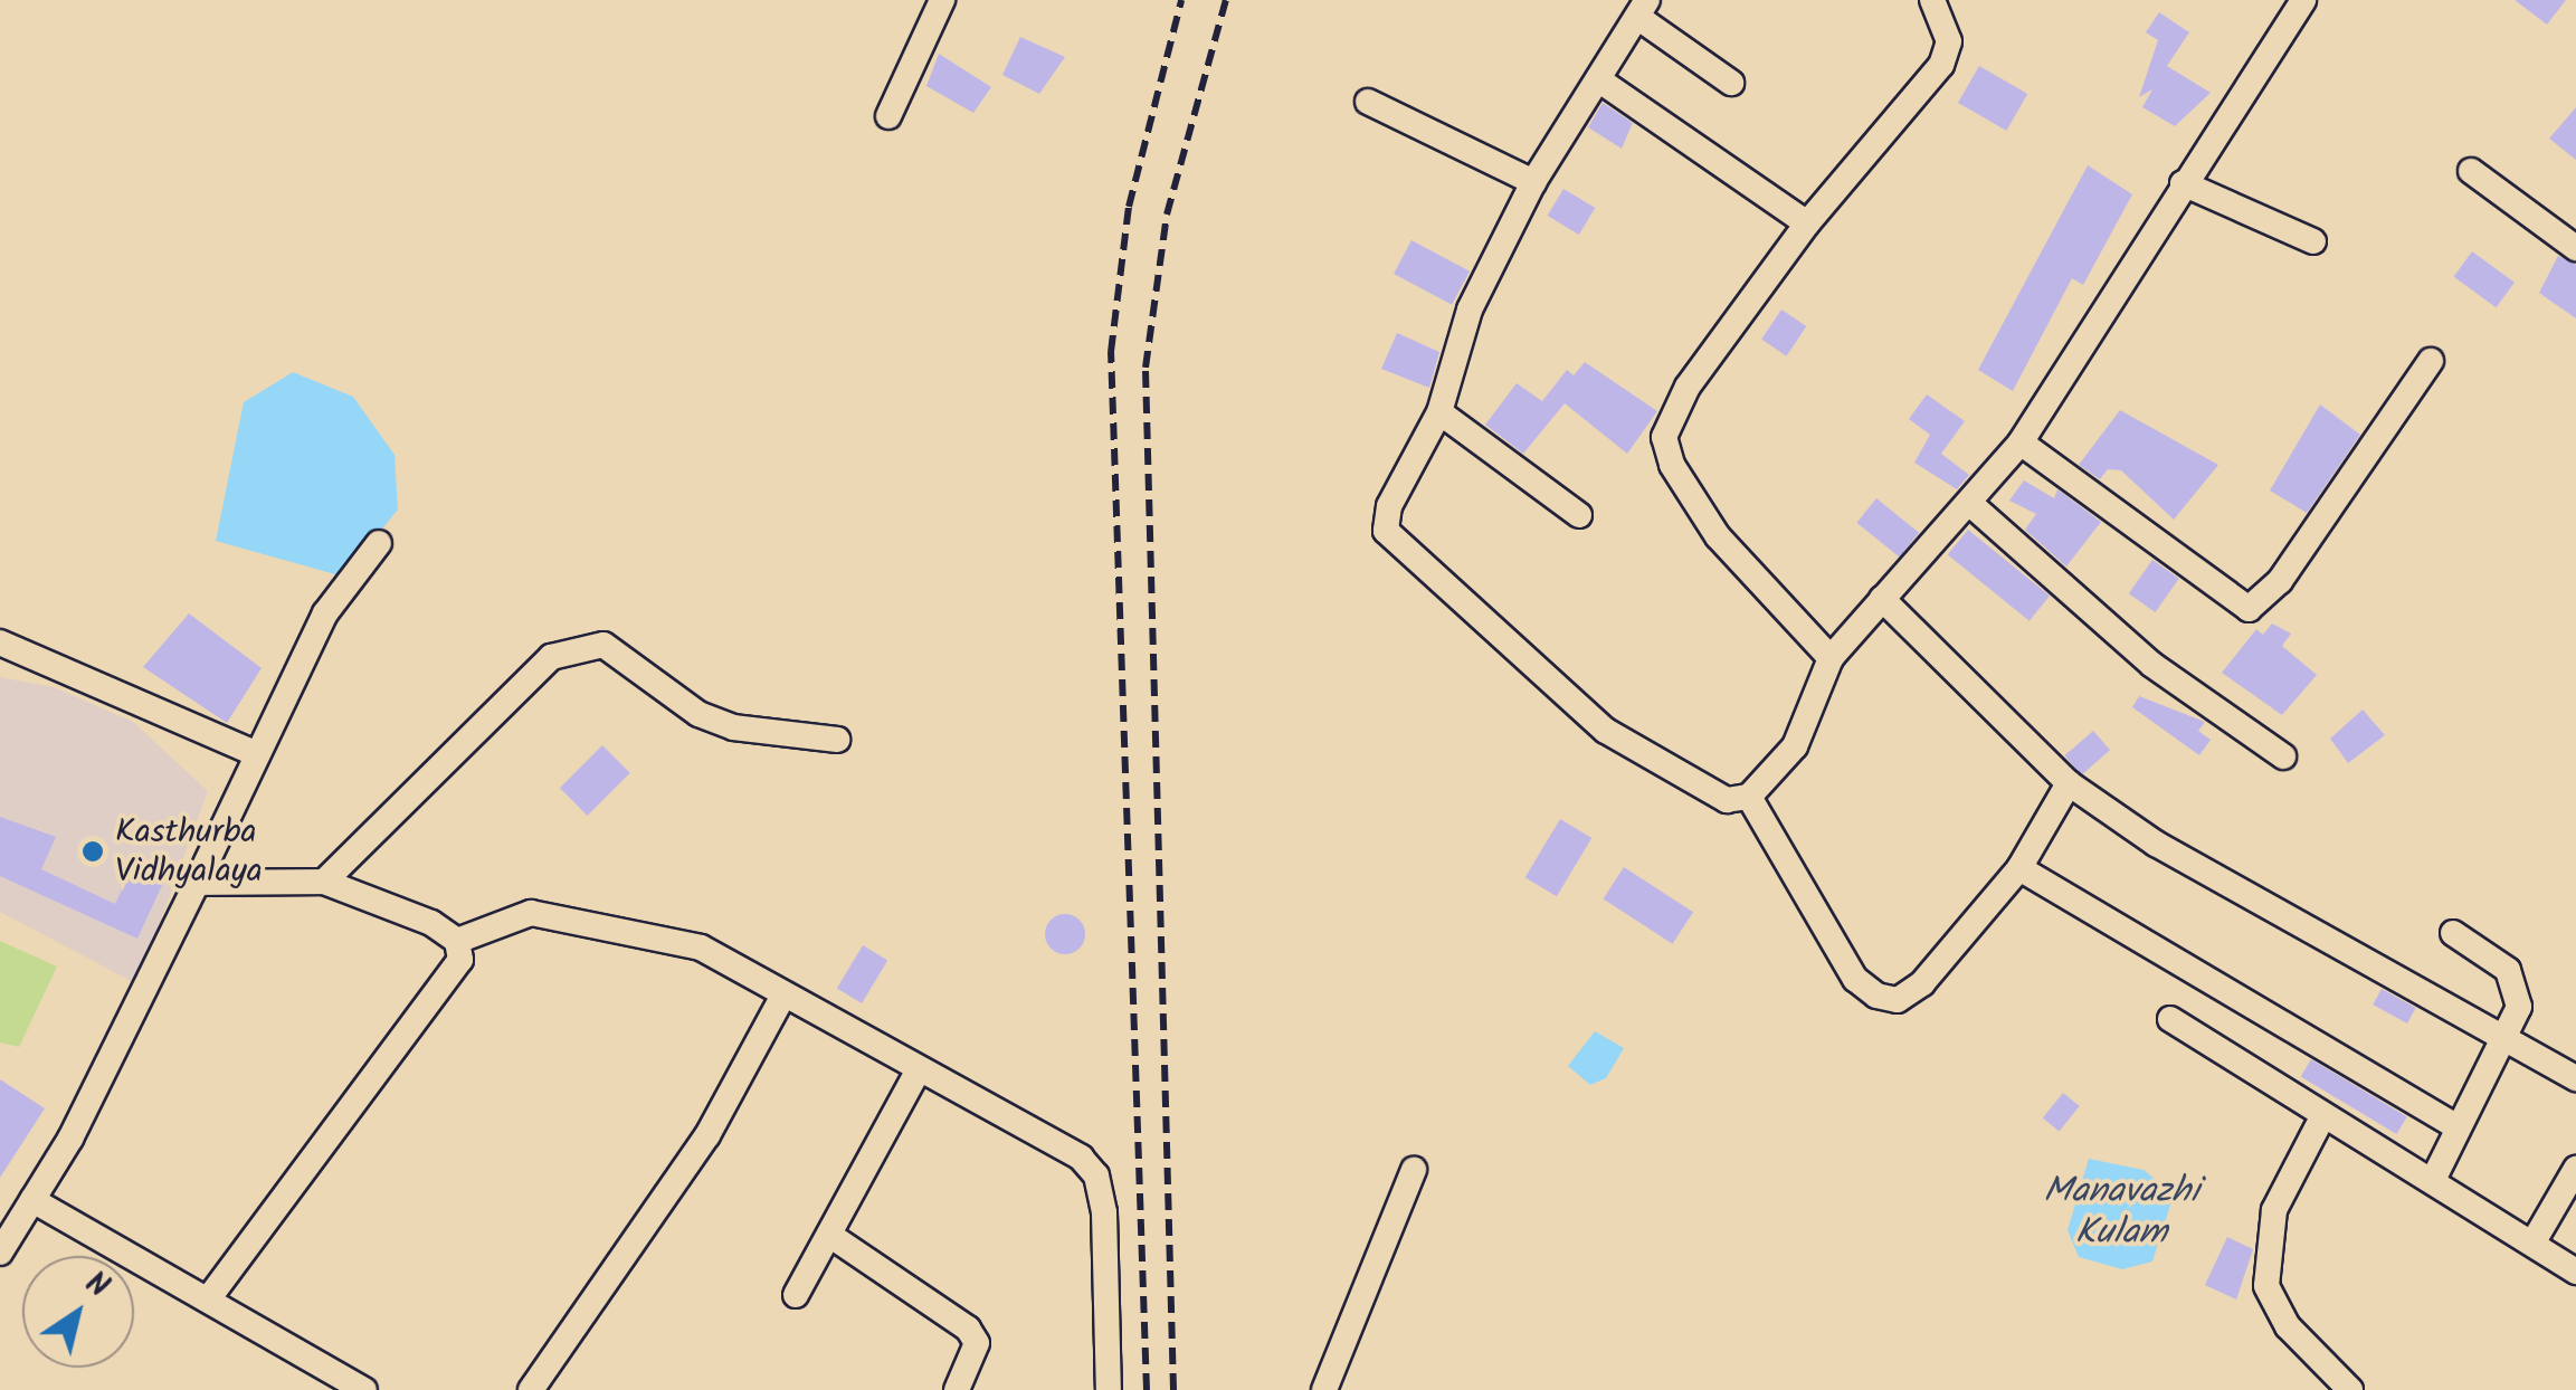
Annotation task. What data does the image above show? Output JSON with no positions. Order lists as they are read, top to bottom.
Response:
{
  "water": ["Manavazhi Kulam"],
  "places": ["Kasthurba Vidhyalaya"],
  "north": "top right"
}
